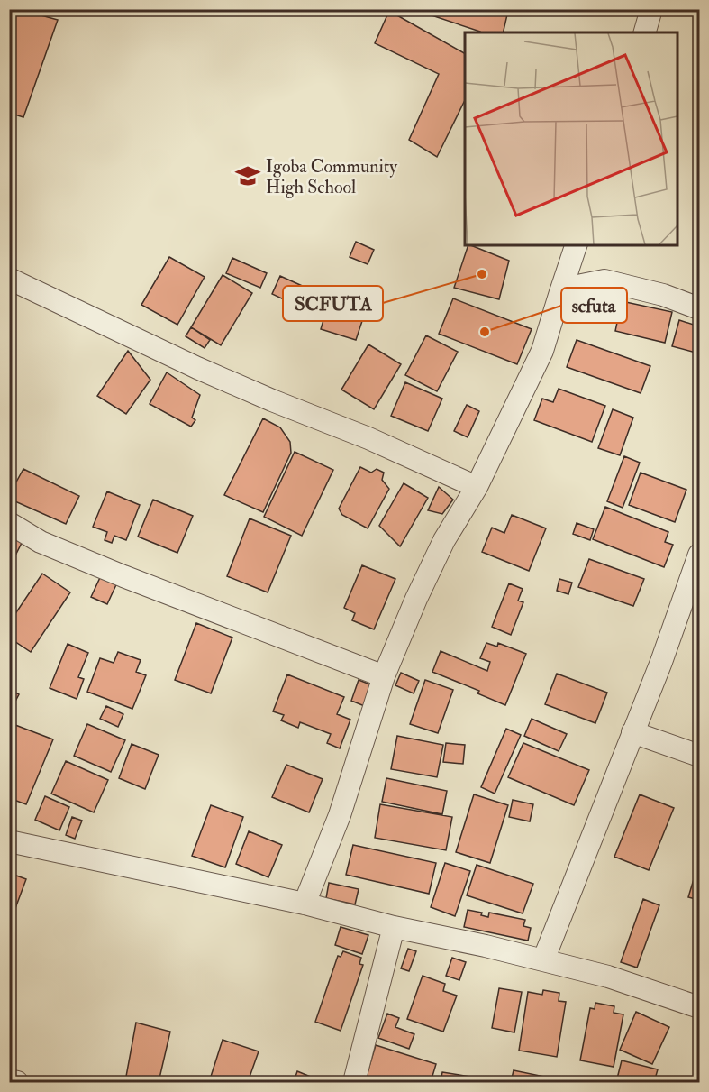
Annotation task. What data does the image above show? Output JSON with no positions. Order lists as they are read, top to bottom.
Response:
{
  "places": {
    "school or university": ["Igoba Community High School"],
    "other": ["SCFUTA", "scfuta"]
  }
}
